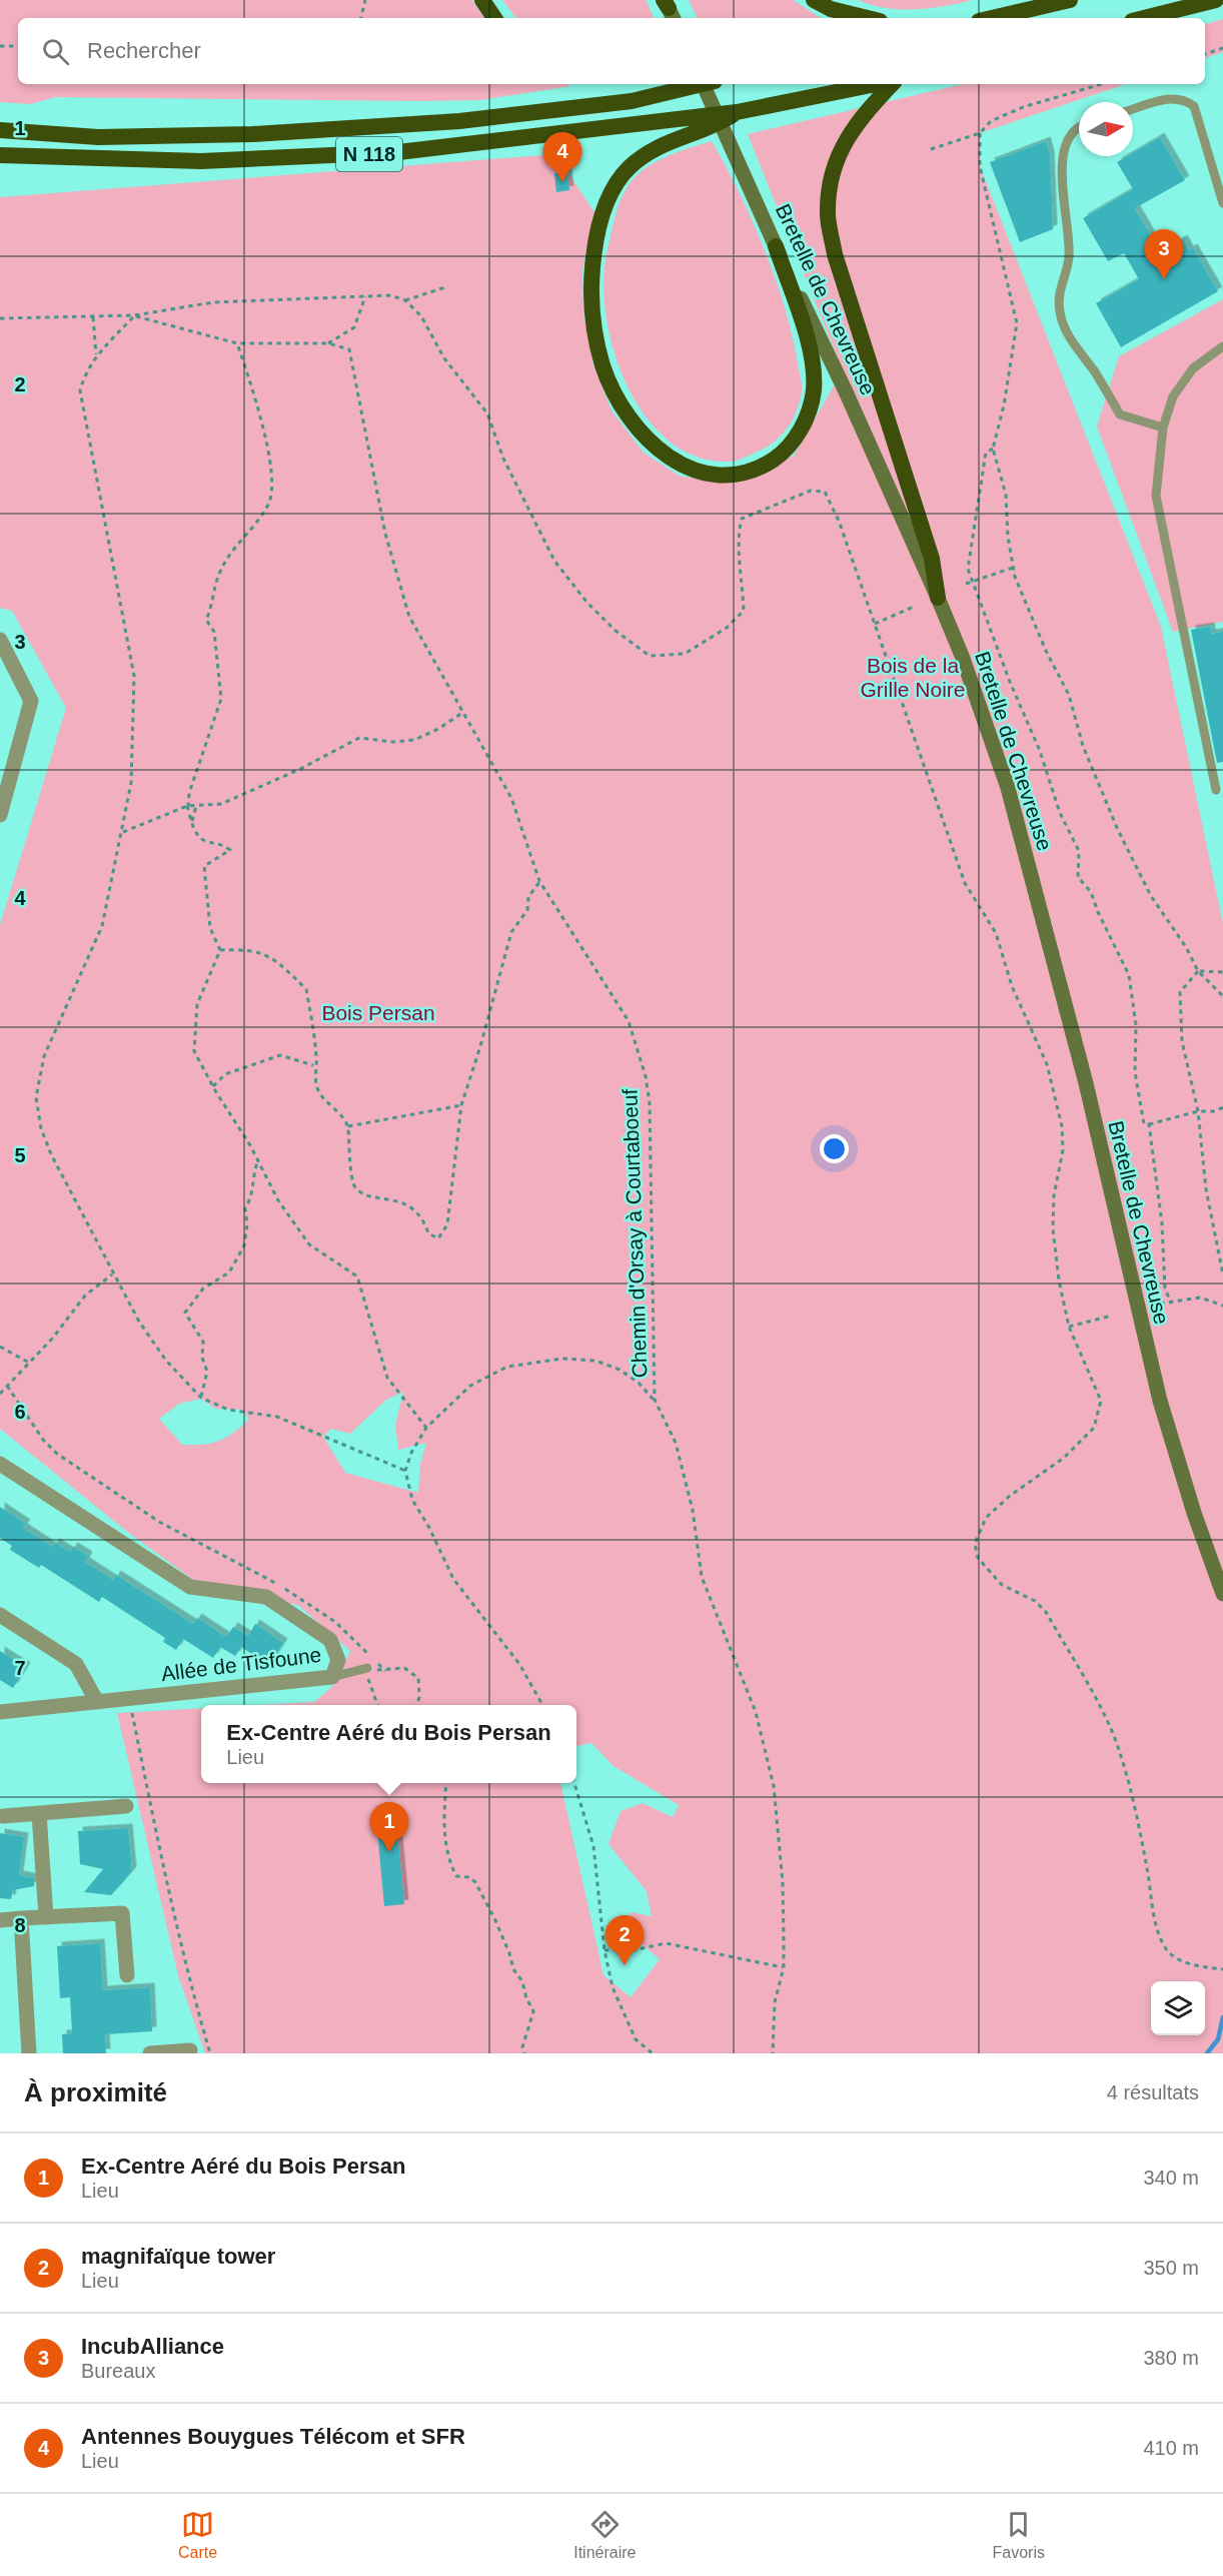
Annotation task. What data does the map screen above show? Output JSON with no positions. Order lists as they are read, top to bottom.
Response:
{
  "streets": {
    "highway": ["N 118"],
    "main road": ["Bretelle de Chevreuse"],
    "street": ["Allée de Tisfoune"],
    "path": ["Chemin d'Orsay à Courtaboeuf"]
  },
  "parks": ["Bois de la Grille Noire", "Bois Persan"],
  "north": "right",
  "page": {
    "search": "Rechercher",
    "pins": [
      "4",
      "3",
      "1",
      "2"
    ],
    "popup": ["Ex-Centre Aéré du Bois Persan", "Lieu"],
    "heading": ["À proximité", "4 résultats"],
    "list": [
      {
        "mark": "1",
        "name": "Ex-Centre Aéré du Bois Persan",
        "note": "Lieu",
        "value": "340 m"
      },
      {
        "mark": "2",
        "name": "magnifaïque tower",
        "note": "Lieu",
        "value": "350 m"
      },
      {
        "mark": "3",
        "name": "IncubAlliance",
        "note": "Bureaux",
        "value": "380 m"
      },
      {
        "mark": "4",
        "name": "Antennes Bouygues Télécom et SFR",
        "note": "Lieu",
        "value": "410 m"
      }
    ],
    "nav": ["Carte", "Itinéraire", "Favoris"]
  },
  "grid": {
    "rows": [
      "1",
      "2",
      "3",
      "4",
      "5",
      "6",
      "7",
      "8"
    ]
  }
}
